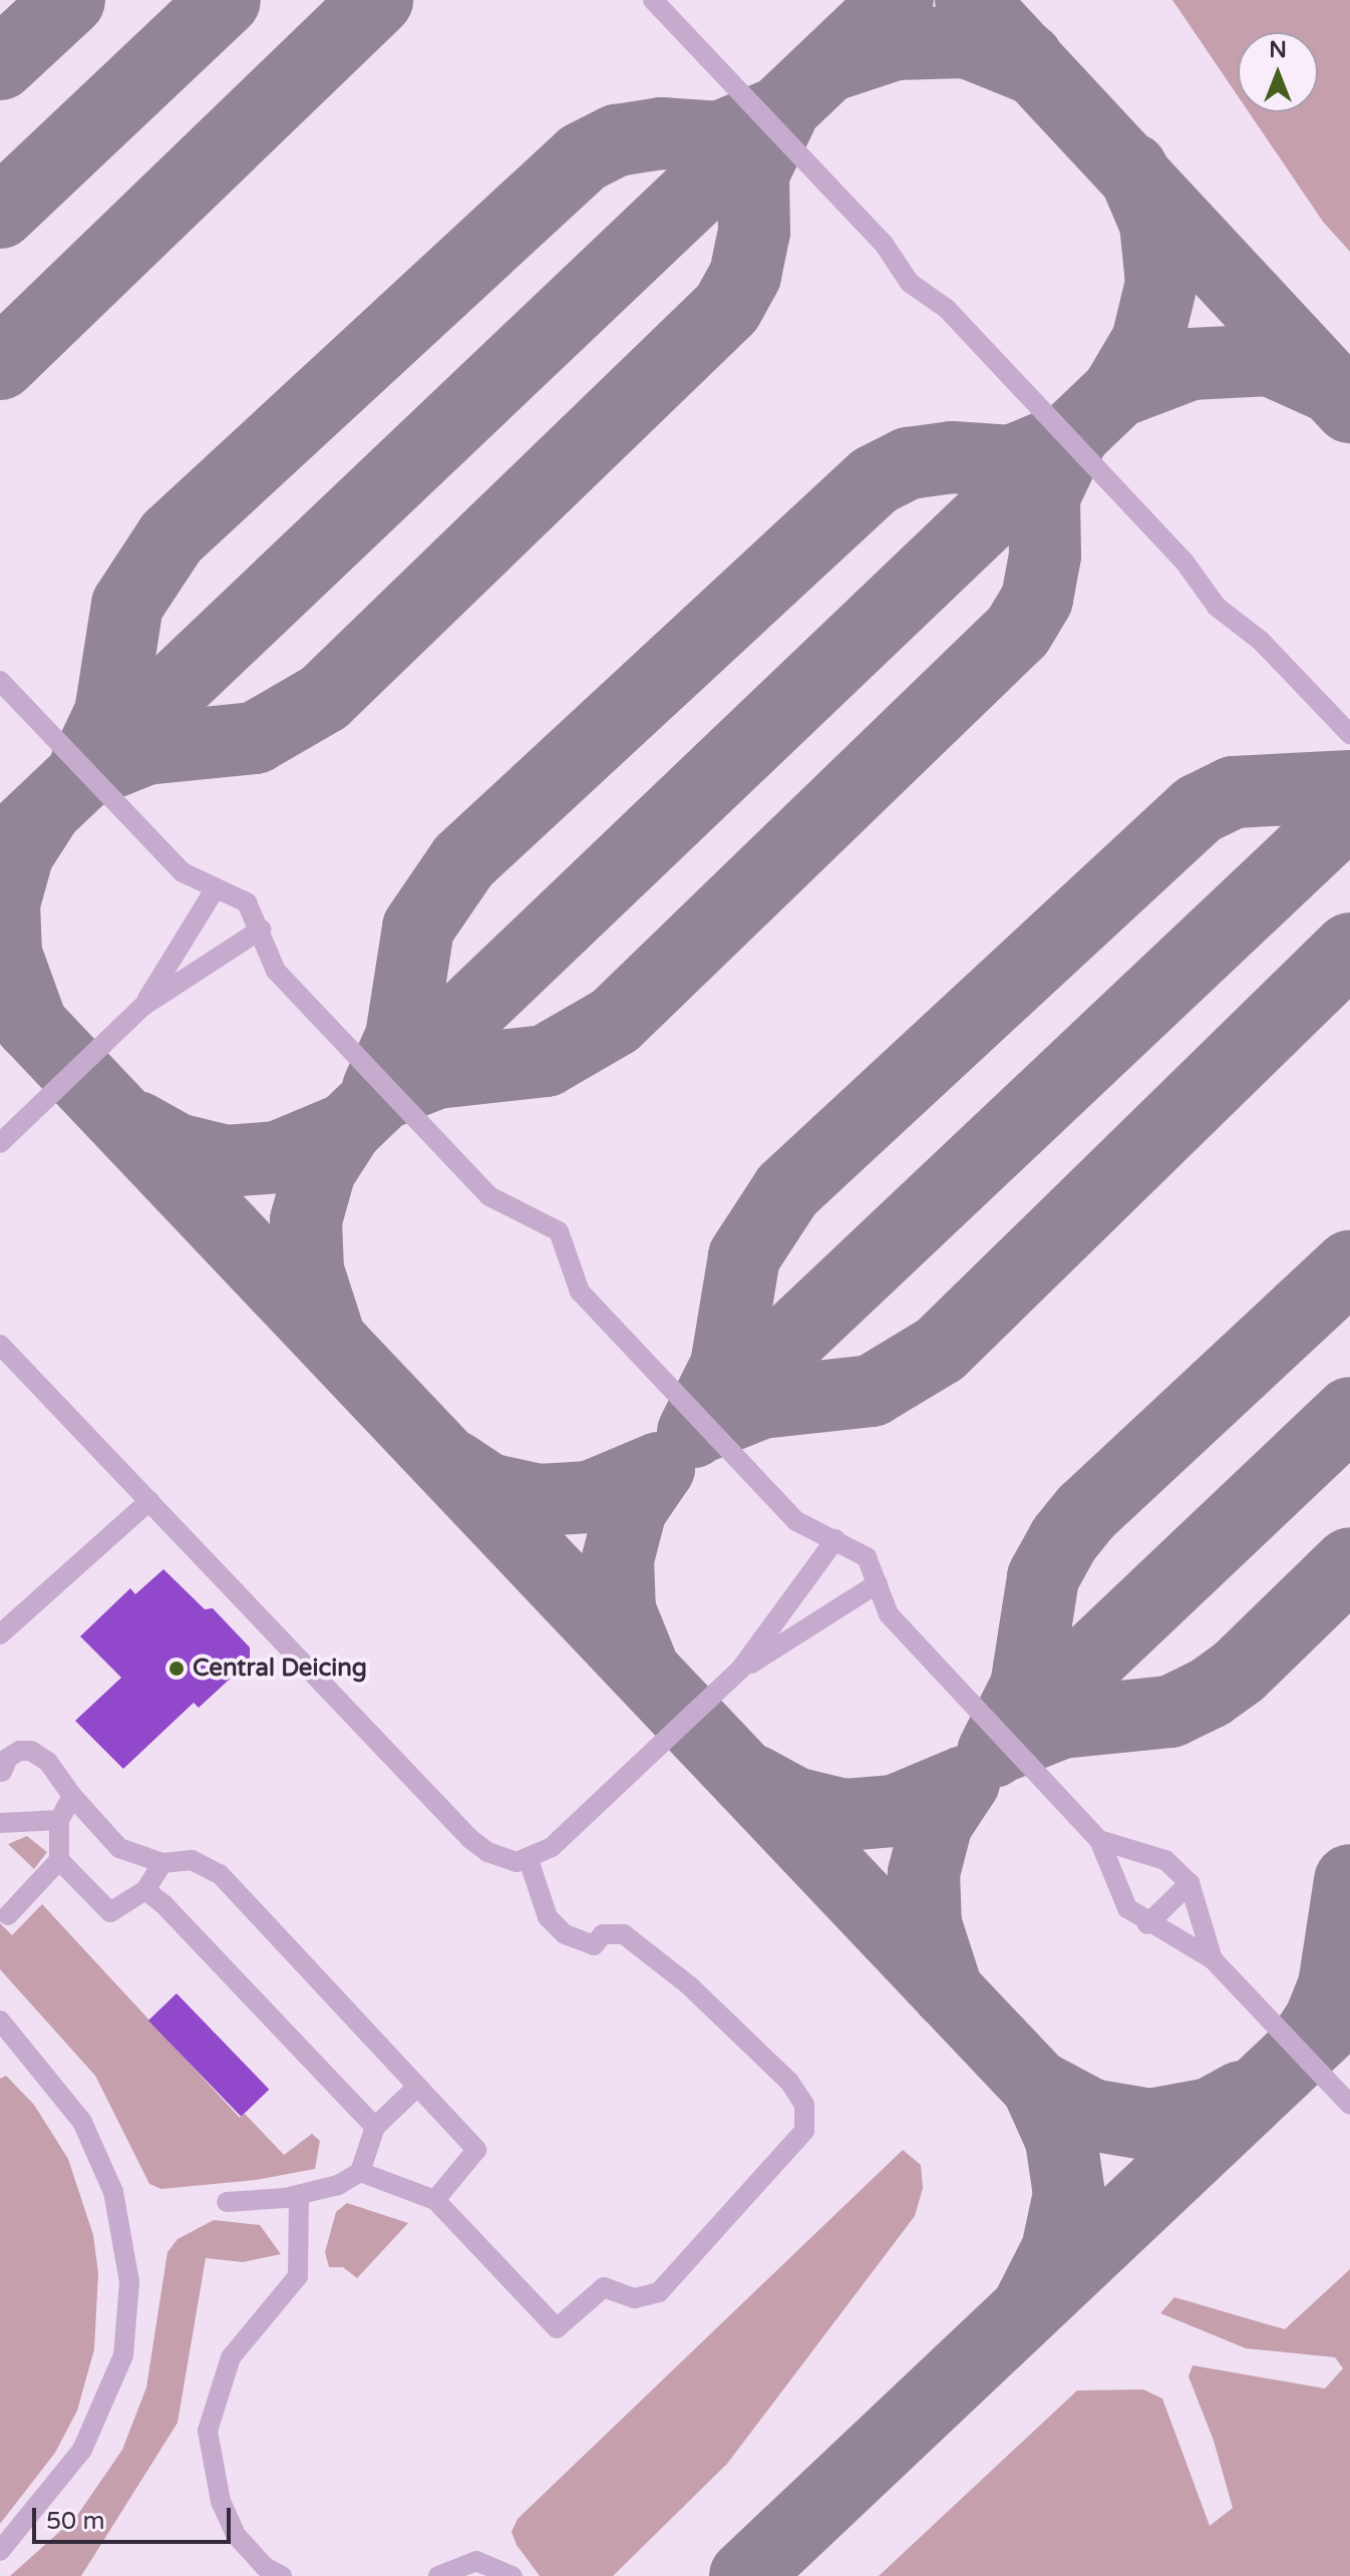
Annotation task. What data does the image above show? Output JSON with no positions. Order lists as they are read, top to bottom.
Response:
{
  "places": ["Central Deicing"],
  "scale_bar": "50 m",
  "north": "top"
}
